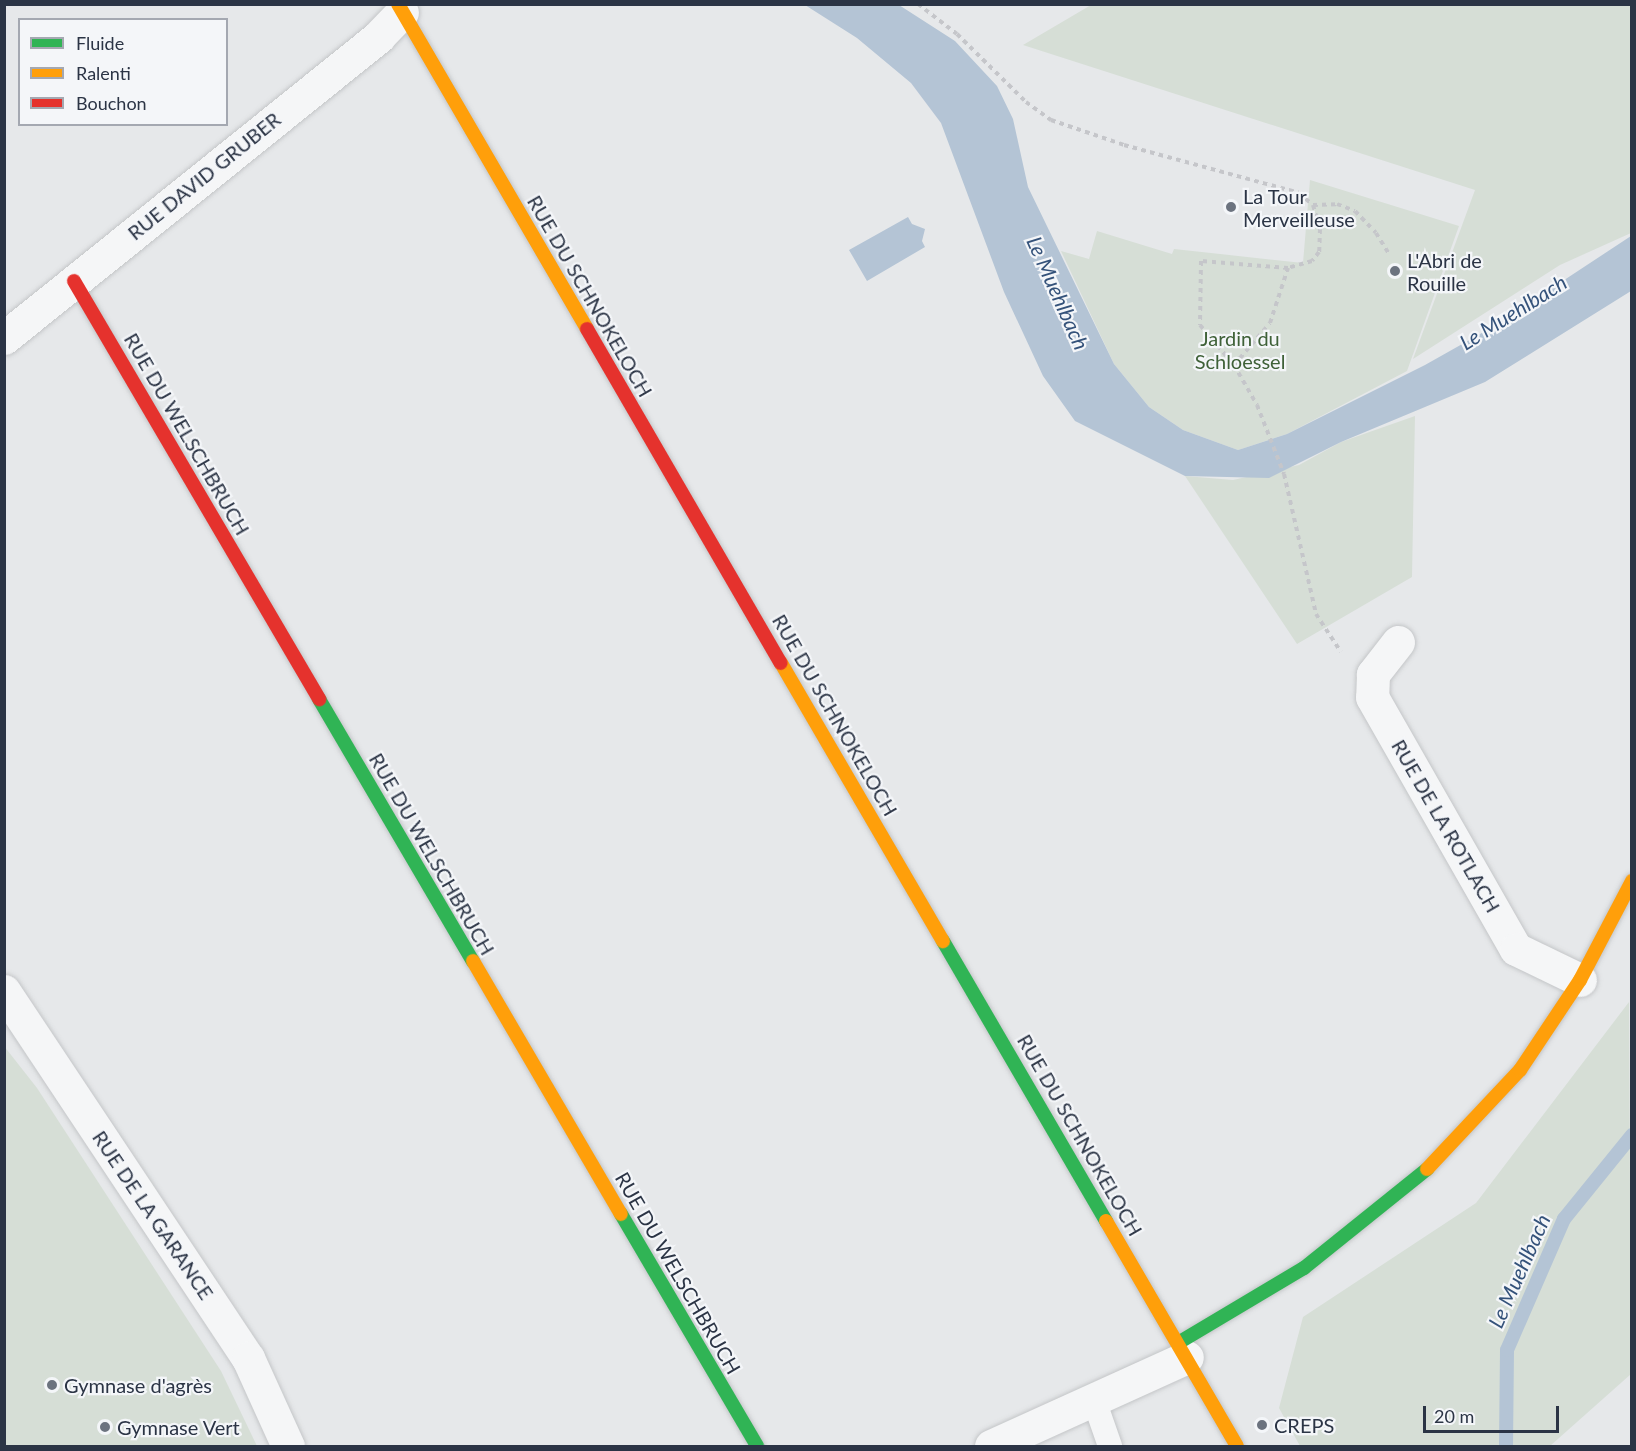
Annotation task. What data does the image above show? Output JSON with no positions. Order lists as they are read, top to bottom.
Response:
{
  "streets": {
    "street": [
      "RUE DAVID GRUBER",
      "RUE DU SCHNOKELOCH",
      "RUE DU WELSCHBRUCH",
      "RUE DE LA ROTLACH",
      "RUE DE LA GARANCE"
    ]
  },
  "crossings": [
    ["RUE DAVID GRUBER", "RUE DU SCHNOKELOCH"],
    ["RUE DAVID GRUBER", "RUE DU WELSCHBRUCH"]
  ],
  "water": ["Le Muehlbach"],
  "parks": ["Jardin du Schloessel"],
  "places": [
    "La Tour Merveilleuse",
    "L'Abri de Rouille",
    "Gymnase d'agrès",
    "CREPS",
    "Gymnase Vert"
  ],
  "legend": ["Fluide", "Ralenti", "Bouchon"],
  "scale_bar": "20 m"
}
